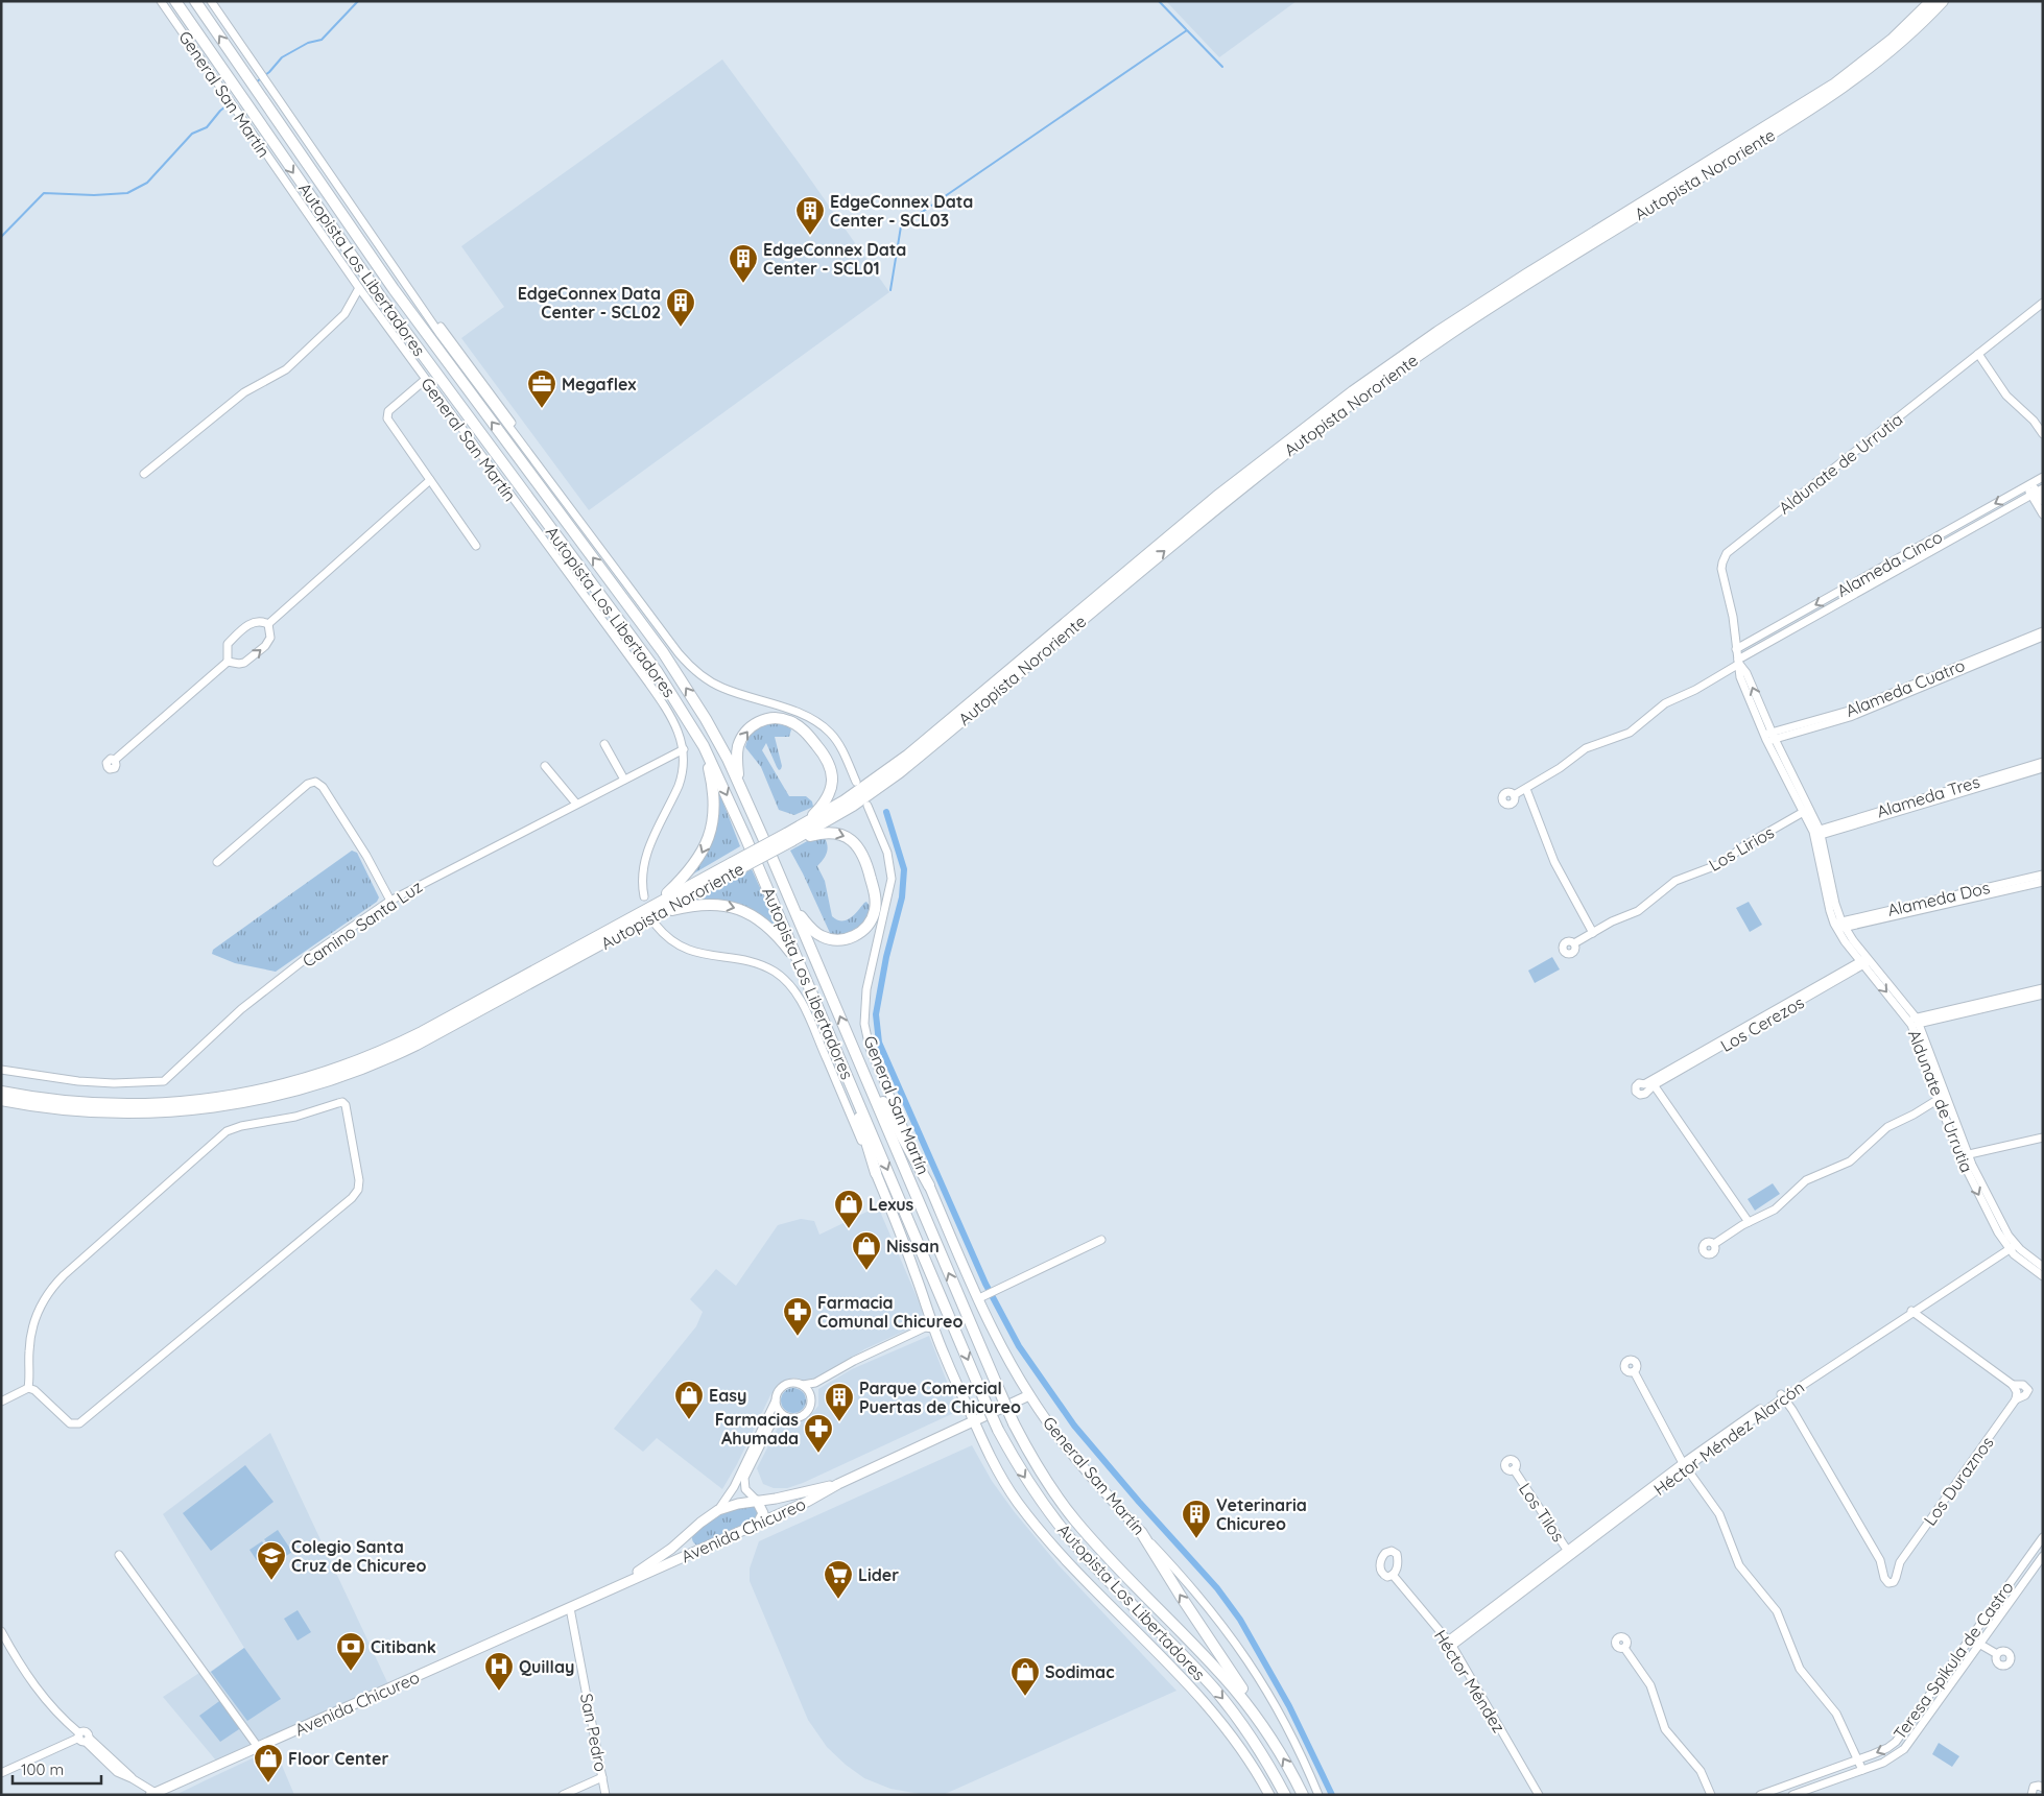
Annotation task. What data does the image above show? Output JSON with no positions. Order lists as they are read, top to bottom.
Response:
{
  "streets": {
    "highway": ["Autopista Nororiente", "Autopista Los Libertadores"],
    "main road": ["General San Martín", "Avenida Chicureo"],
    "street": [
      "Aldunate de Urrutia",
      "Alameda Cinco",
      "Alameda Cuatro",
      "Alameda Tres",
      "Los Lirios",
      "Alameda Dos",
      "Camino Santa Luz",
      "Los Cerezos",
      "Héctor Méndez Alarcón",
      "Los Duraznos",
      "Los Tilos",
      "Teresa Spikula de Castro",
      "Héctor Méndez",
      "San Pedro"
    ]
  },
  "crossings": [
    ["General San Martín", "Camino Santa Luz"],
    ["General San Martín", "Avenida Chicureo"],
    ["Aldunate de Urrutia", "Alameda Cinco"],
    ["Aldunate de Urrutia", "Alameda Cuatro"],
    ["Aldunate de Urrutia", "Alameda Tres"],
    ["Aldunate de Urrutia", "Los Lirios"],
    ["Aldunate de Urrutia", "Alameda Dos"],
    ["Aldunate de Urrutia", "Los Cerezos"],
    ["Aldunate de Urrutia", "Héctor Méndez Alarcón"],
    ["Héctor Méndez Alarcón", "Los Duraznos"],
    ["Héctor Méndez Alarcón", "Los Tilos"],
    ["Héctor Méndez Alarcón", "Héctor Méndez"],
    ["Avenida Chicureo", "San Pedro"]
  ],
  "places": {
    "building": [
      "EdgeConnex Data Center - SCL03",
      "EdgeConnex Data Center - SCL01",
      "EdgeConnex Data Center - SCL02",
      "Parque Comercial Puertas de Chicureo",
      "Veterinaria Chicureo"
    ],
    "office": ["Megaflex"],
    "shop": [
      "Lexus",
      "Nissan",
      "Easy",
      "Sodimac",
      "Floor Center"
    ],
    "pharmacy": ["Farmacia Comunal Chicureo", "Farmacias Ahumada"],
    "school or university": ["Colegio Santa Cruz de Chicureo"],
    "supermarket": ["Lider"],
    "bank": ["Citibank"],
    "hospital": ["Quillay"]
  },
  "scale_bar": "100 m"
}
